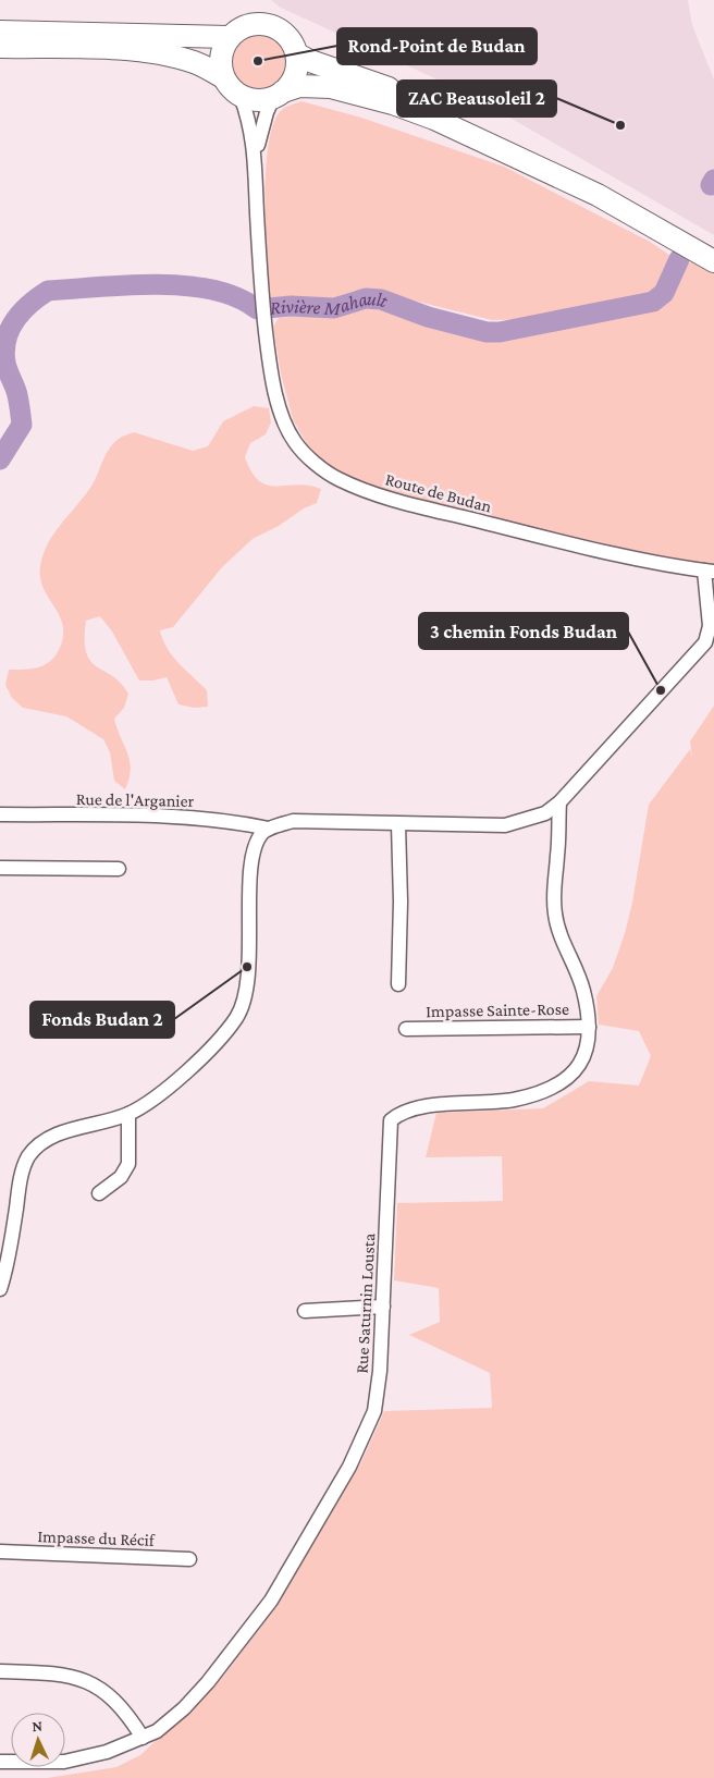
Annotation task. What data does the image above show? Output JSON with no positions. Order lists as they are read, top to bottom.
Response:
{
  "streets": {
    "street": [
      "Route de Budan",
      "Rue de l'Arganier",
      "Impasse Sainte-Rose",
      "Rue Saturnin Lousta",
      "Impasse du Récif"
    ]
  },
  "crossings": [
    ["Impasse Sainte-Rose", "Rue Saturnin Lousta"]
  ],
  "water": ["Rivière Mahault"],
  "places": [
    "Rond-Point de Budan",
    "ZAC Beausoleil 2",
    "3 chemin Fonds Budan",
    "Fonds Budan 2"
  ],
  "north": "top"
}
